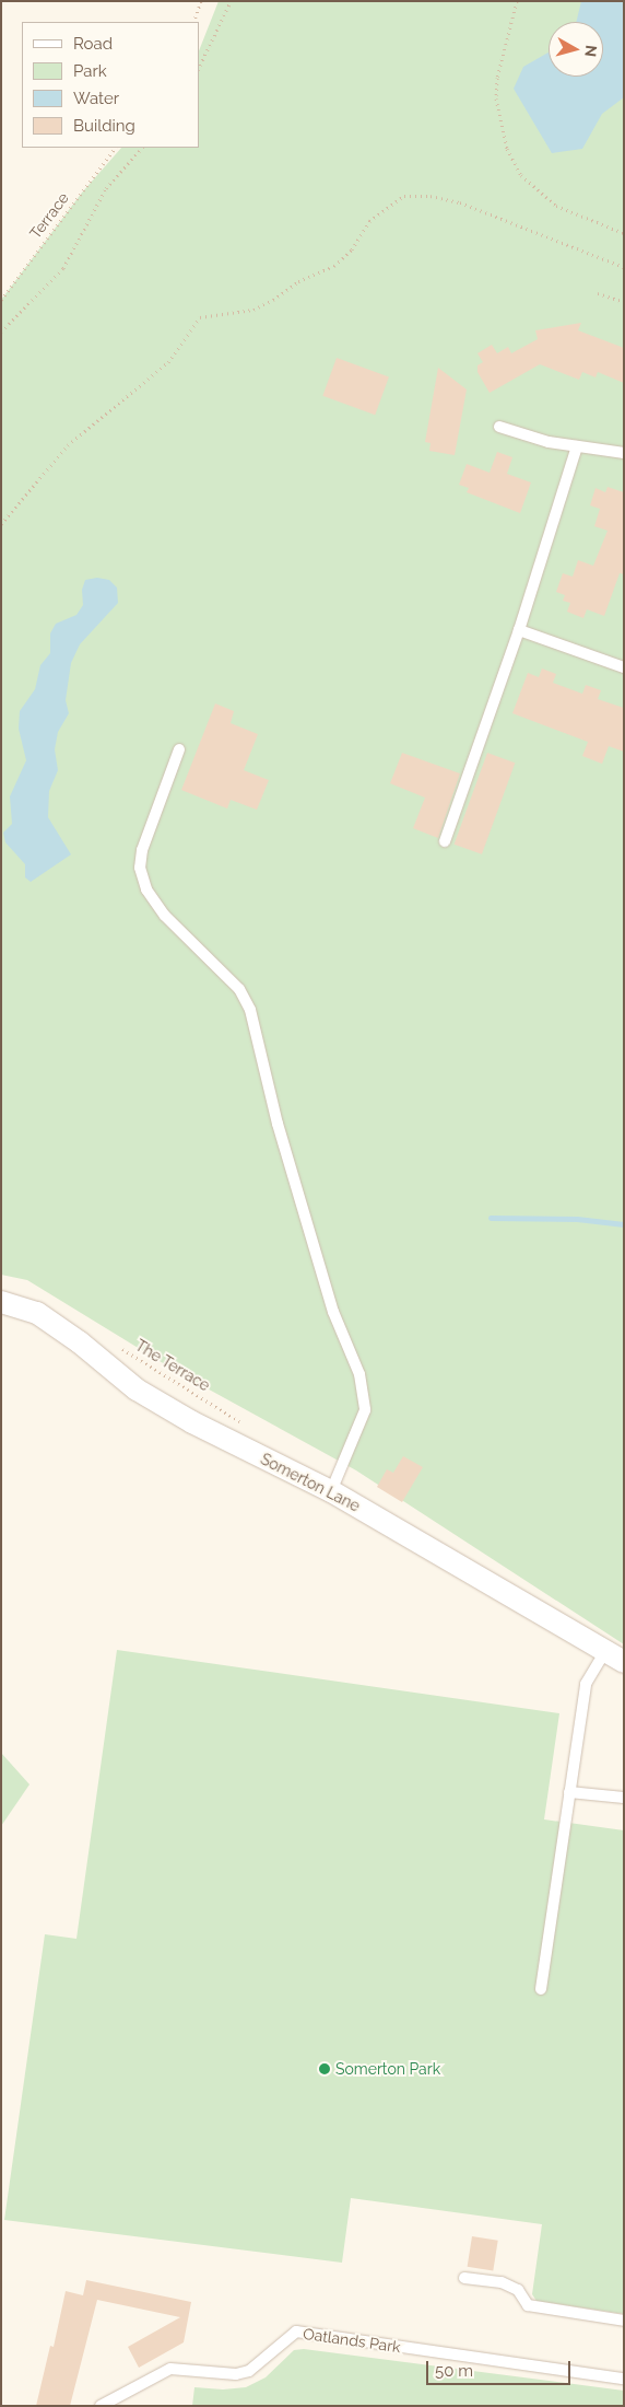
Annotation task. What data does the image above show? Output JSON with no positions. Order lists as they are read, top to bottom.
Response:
{
  "streets": {
    "street": ["Somerton Lane"],
    "lane": ["Oatlands Park"],
    "path": ["Terrace", "The Terrace"]
  },
  "places": ["Somerton Park"],
  "legend": [
    "Road",
    "Park",
    "Water",
    "Building"
  ],
  "scale_bar": "50 m",
  "north": "right"
}
